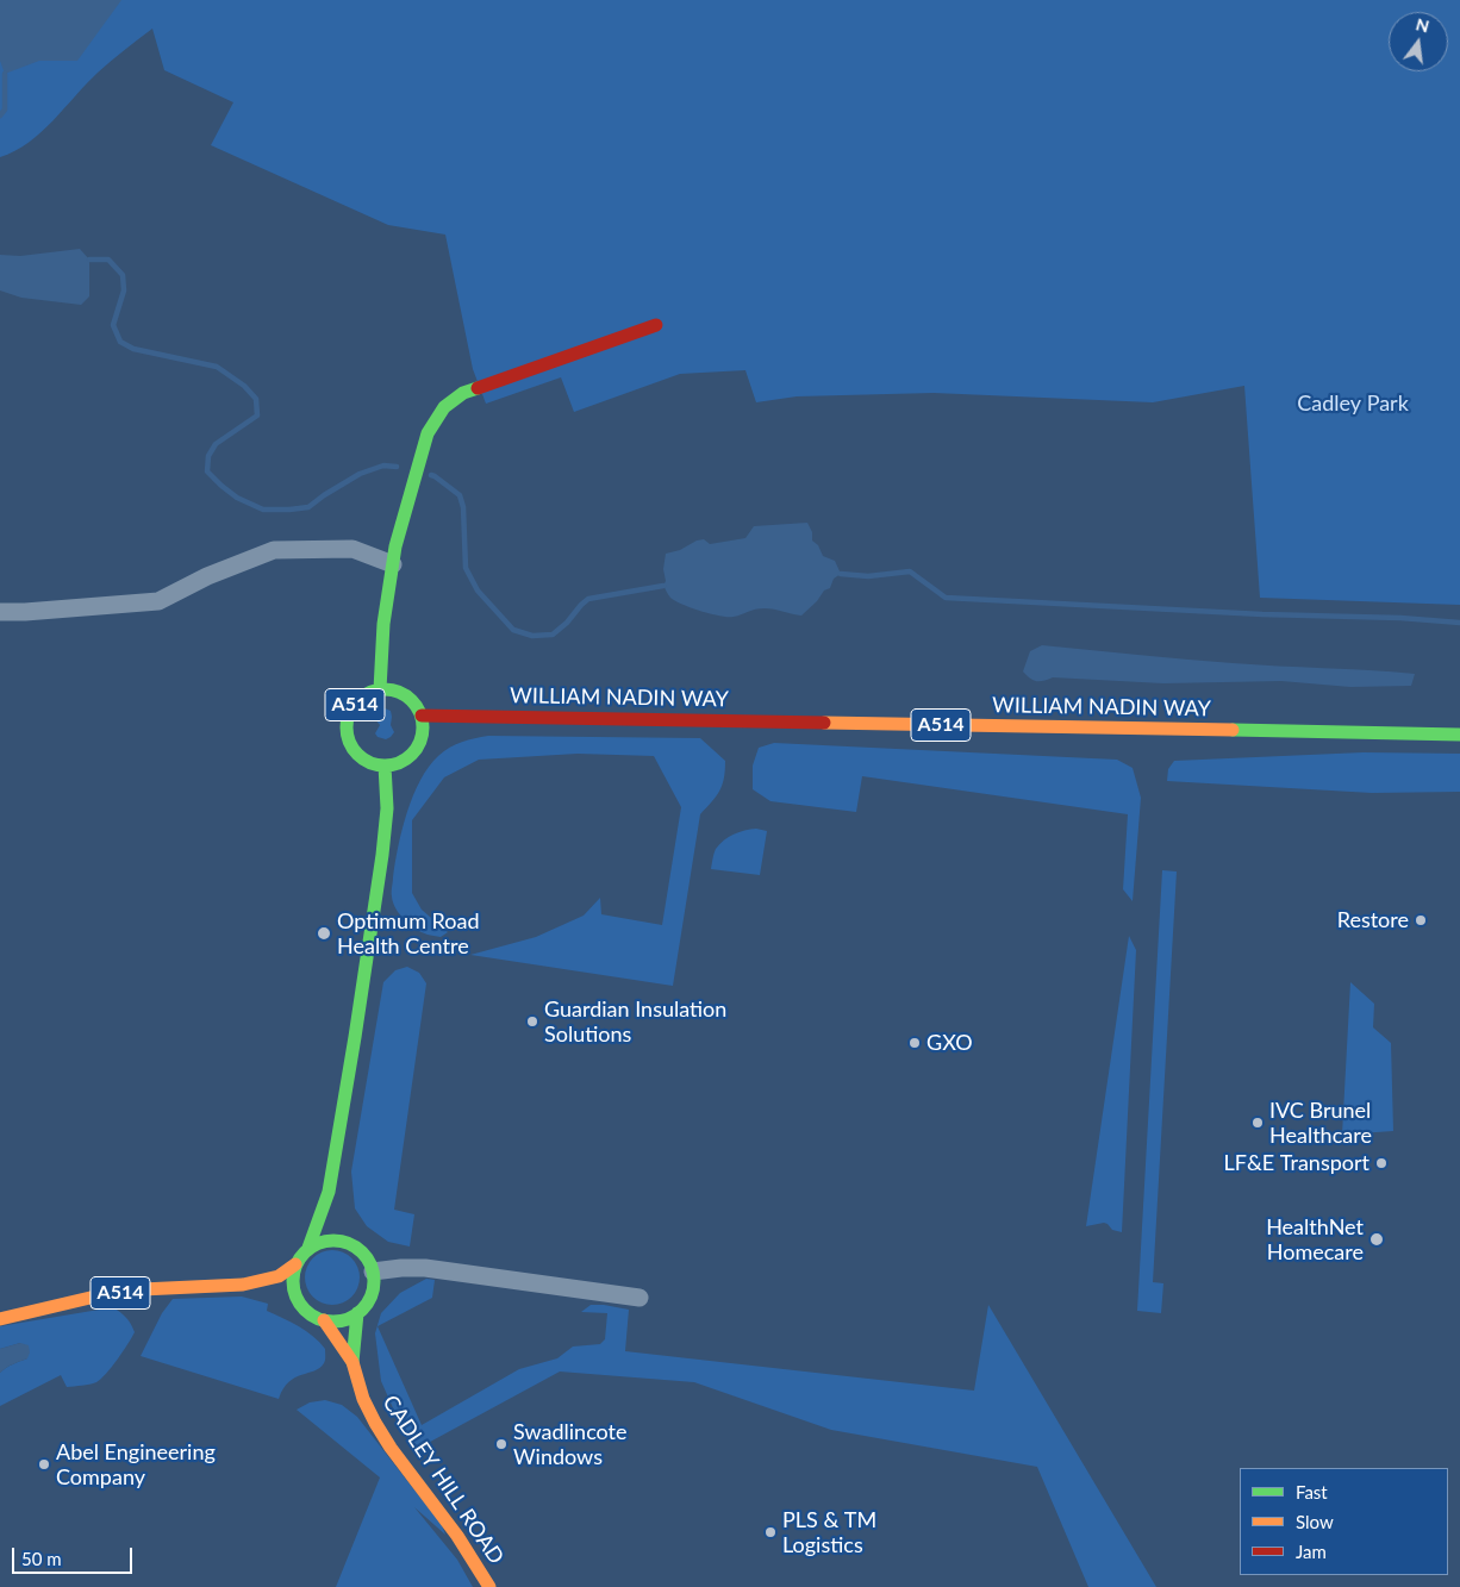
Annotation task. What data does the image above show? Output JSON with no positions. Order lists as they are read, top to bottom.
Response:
{
  "streets": {
    "main road": ["WILLIAM NADIN WAY", "A514", "CADLEY HILL ROAD"]
  },
  "crossings": [
    ["WILLIAM NADIN WAY", "A514"],
    ["A514", "CADLEY HILL ROAD"]
  ],
  "parks": ["Cadley Park"],
  "places": [
    "Restore",
    "Optimum Road Health Centre",
    "Guardian Insulation Solutions",
    "GXO",
    "IVC Brunel Healthcare",
    "LF&E Transport",
    "HealthNet Homecare",
    "Swadlincote Windows",
    "Abel Engineering Company",
    "PLS & TM Logistics"
  ],
  "legend": ["Fast", "Slow", "Jam"],
  "scale_bar": "50 m",
  "north": "top"
}
